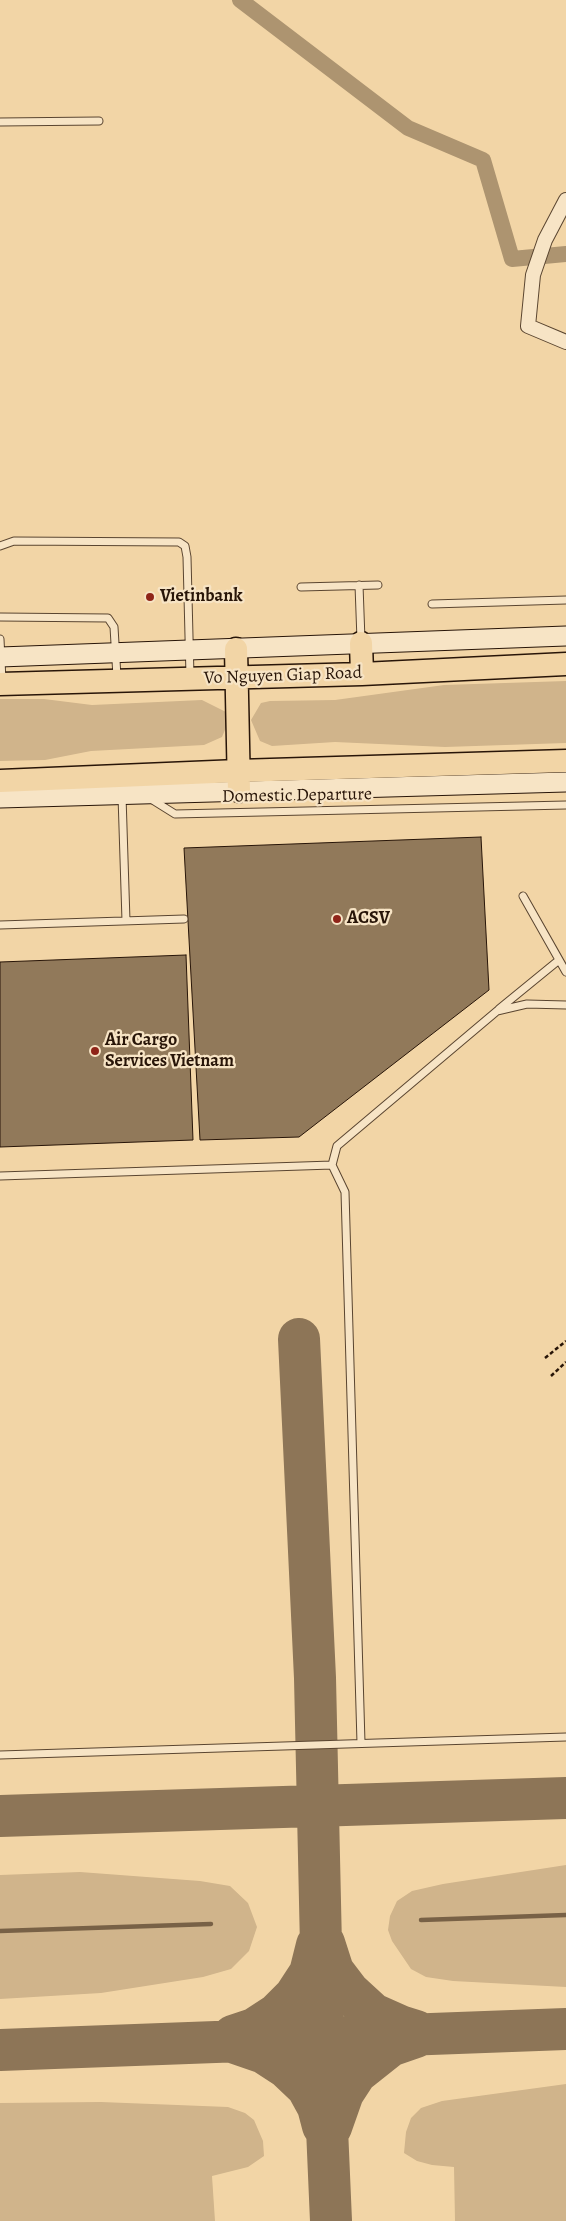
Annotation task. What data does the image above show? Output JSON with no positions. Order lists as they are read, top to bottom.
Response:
{
  "streets": {
    "highway": ["Vo Nguyen Giap Road"],
    "lane": ["Domestic Departure"]
  },
  "places": ["Vietinbank", "ACSV", "Air Cargo Services Vietnam"]
}
